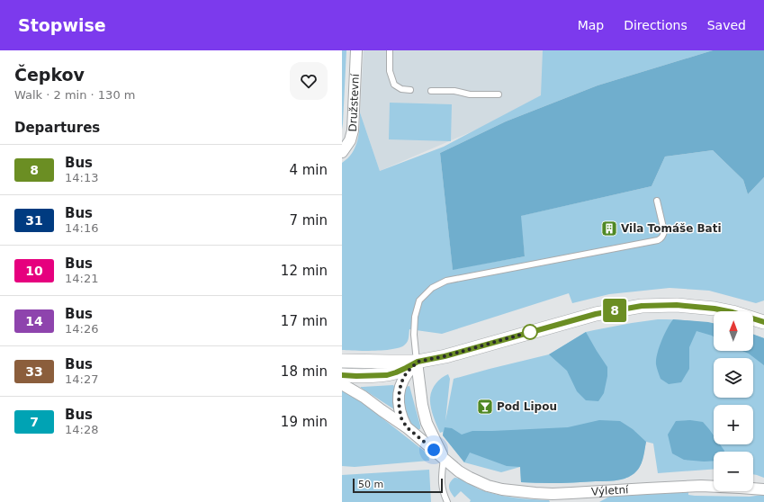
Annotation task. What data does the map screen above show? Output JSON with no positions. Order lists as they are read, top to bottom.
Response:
{
  "streets": {
    "street": ["Družstevní", "Výletní"]
  },
  "places": {
    "building": ["Vila Tomáše Bati"],
    "bar": ["Pod Lipou"]
  },
  "lines": ["bus line 8"],
  "scale_bar": "50 m",
  "north": "top",
  "page": {
    "header": "Stopwise",
    "nav": ["Map", "Directions", "Saved"],
    "heading": [
      ["Čepkov", "Walk · 2 min · 130 m"],
      "Departures"
    ],
    "on_map": "8",
    "list": [
      {
        "mark": "8",
        "name": "Bus",
        "note": "14:13",
        "value": "4 min"
      },
      {
        "mark": "31",
        "name": "Bus",
        "note": "14:16",
        "value": "7 min"
      },
      {
        "mark": "10",
        "name": "Bus",
        "note": "14:21",
        "value": "12 min"
      },
      {
        "mark": "14",
        "name": "Bus",
        "note": "14:26",
        "value": "17 min"
      },
      {
        "mark": "33",
        "name": "Bus",
        "note": "14:27",
        "value": "18 min"
      },
      {
        "mark": "7",
        "name": "Bus",
        "note": "14:28",
        "value": "19 min"
      }
    ],
    "map_buttons": ["+", "−"],
    "scale": "50 m"
  }
}
